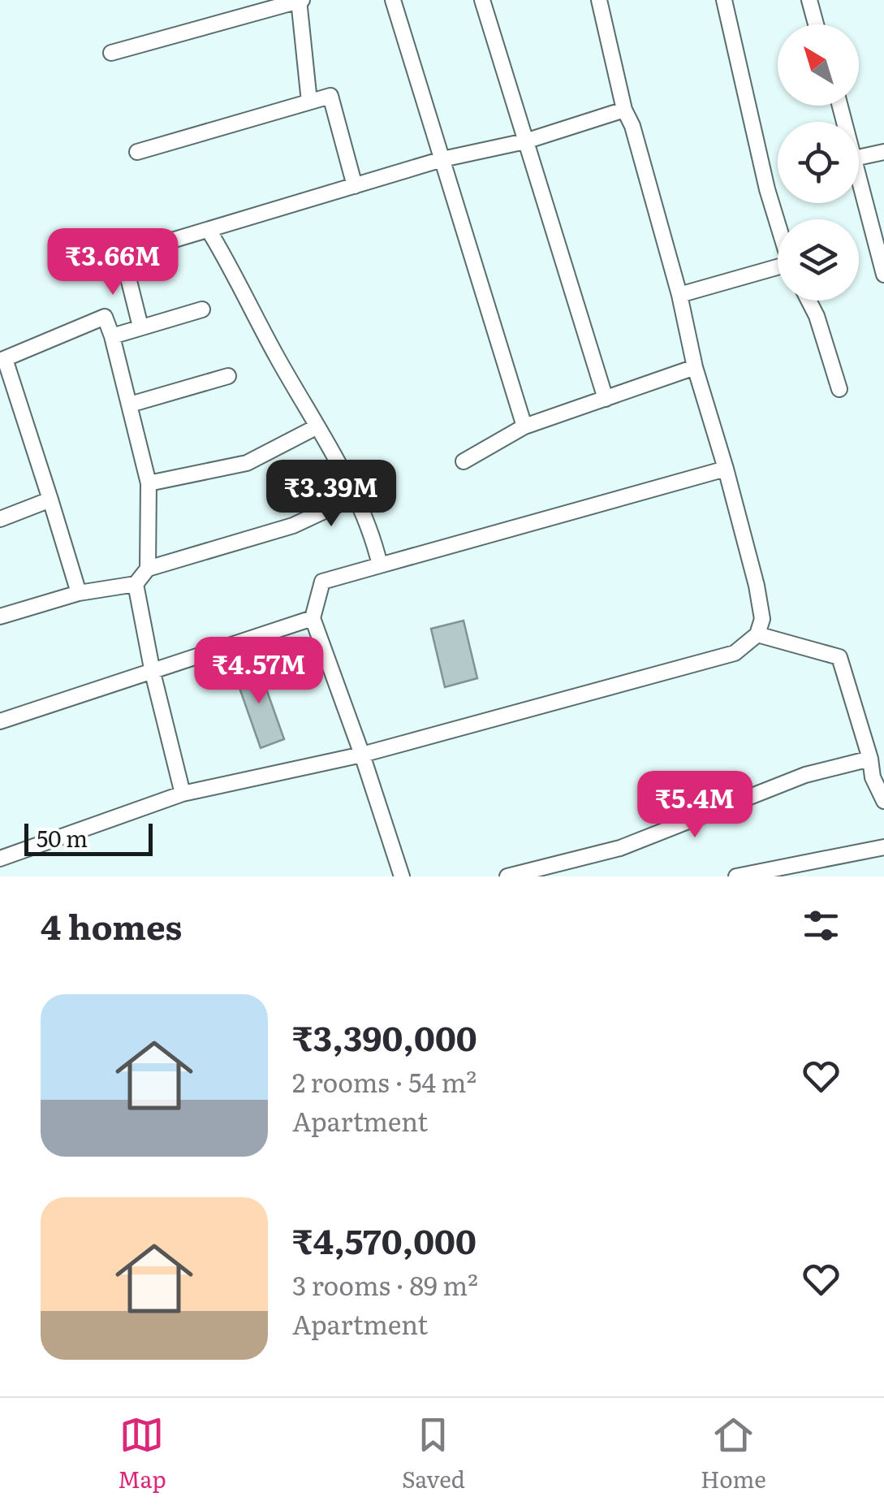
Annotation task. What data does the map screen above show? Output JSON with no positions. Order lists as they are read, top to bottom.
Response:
{
  "scale_bar": "50 m",
  "north": "top left",
  "page": {
    "price": [
      "₹3.66M",
      "₹3.39M",
      "₹4.57M",
      "₹5.4M"
    ],
    "scale": "50 m",
    "heading": "4 homes",
    "list": [
      {
        "name": "₹3,390,000",
        "note": "2 rooms · 54 m² · Apartment"
      },
      {
        "name": "₹4,570,000",
        "note": "3 rooms · 89 m² · Apartment"
      }
    ],
    "tabs": ["Map", "Saved", "Home"]
  }
}
